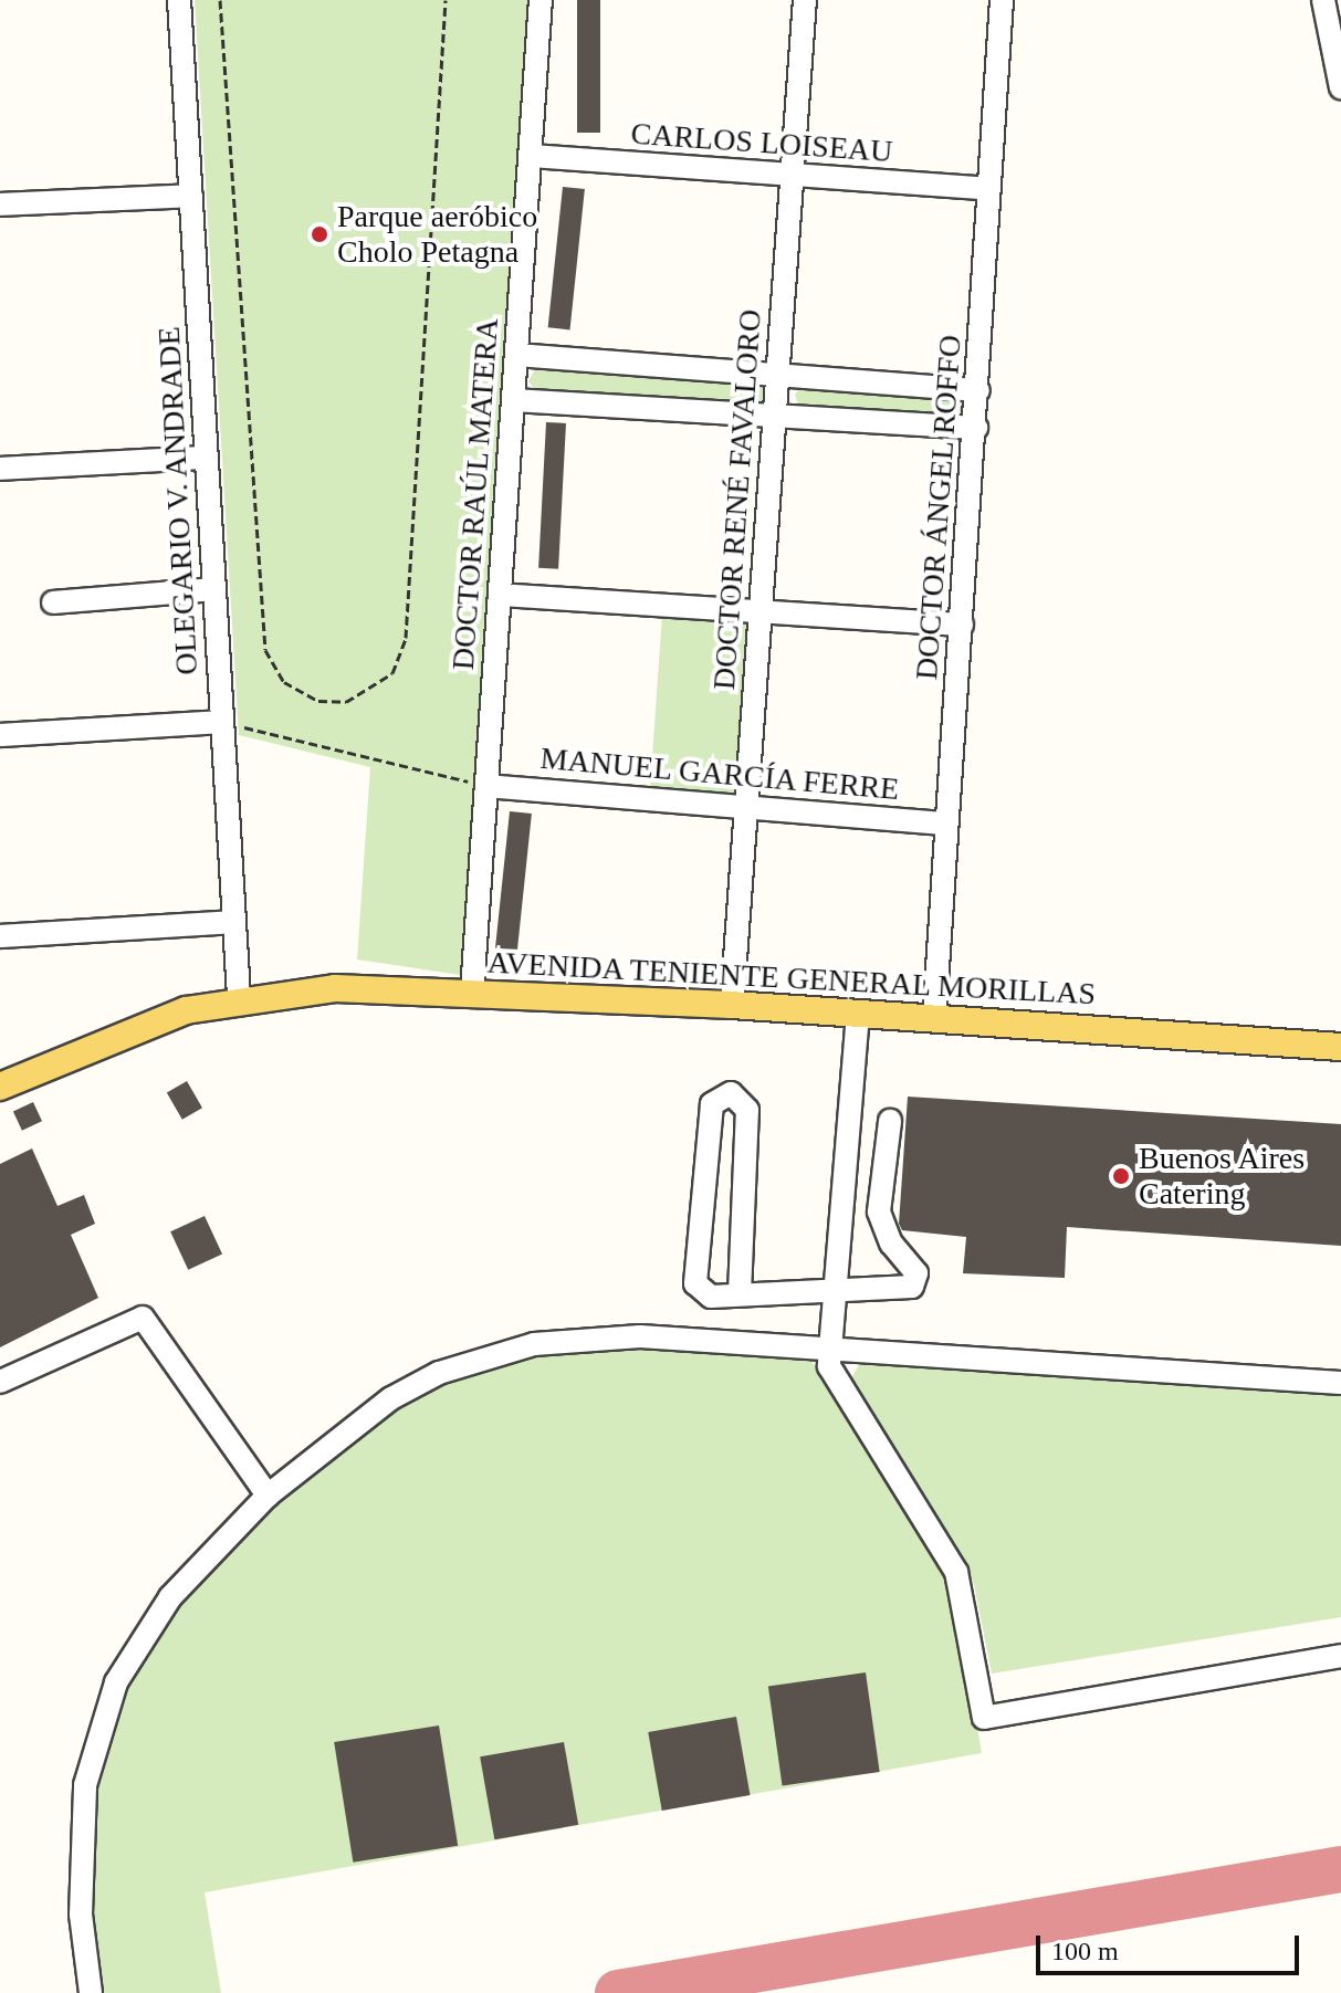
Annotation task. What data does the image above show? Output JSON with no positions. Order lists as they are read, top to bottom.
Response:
{
  "streets": {
    "main road": ["AVENIDA TENIENTE GENERAL MORILLAS"],
    "street": [
      "CARLOS LOISEAU",
      "DOCTOR RAÚL MATERA",
      "DOCTOR RENÉ FAVALORO",
      "OLEGARIO V. ANDRADE",
      "DOCTOR ÁNGEL ROFFO",
      "MANUEL GARCÍA FERRE"
    ]
  },
  "crossings": [
    ["CARLOS LOISEAU", "DOCTOR RAÚL MATERA"],
    ["CARLOS LOISEAU", "DOCTOR RENÉ FAVALORO"],
    ["CARLOS LOISEAU", "DOCTOR ÁNGEL ROFFO"],
    ["DOCTOR RAÚL MATERA", "MANUEL GARCÍA FERRE"],
    ["DOCTOR RAÚL MATERA", "AVENIDA TENIENTE GENERAL MORILLAS"],
    ["DOCTOR RENÉ FAVALORO", "MANUEL GARCÍA FERRE"],
    ["DOCTOR RENÉ FAVALORO", "AVENIDA TENIENTE GENERAL MORILLAS"],
    ["OLEGARIO V. ANDRADE", "AVENIDA TENIENTE GENERAL MORILLAS"],
    ["DOCTOR ÁNGEL ROFFO", "MANUEL GARCÍA FERRE"],
    ["DOCTOR ÁNGEL ROFFO", "AVENIDA TENIENTE GENERAL MORILLAS"]
  ],
  "places": ["Parque aeróbico Cholo Petagna", "Buenos Aires Catering"],
  "scale_bar": "100 m"
}
